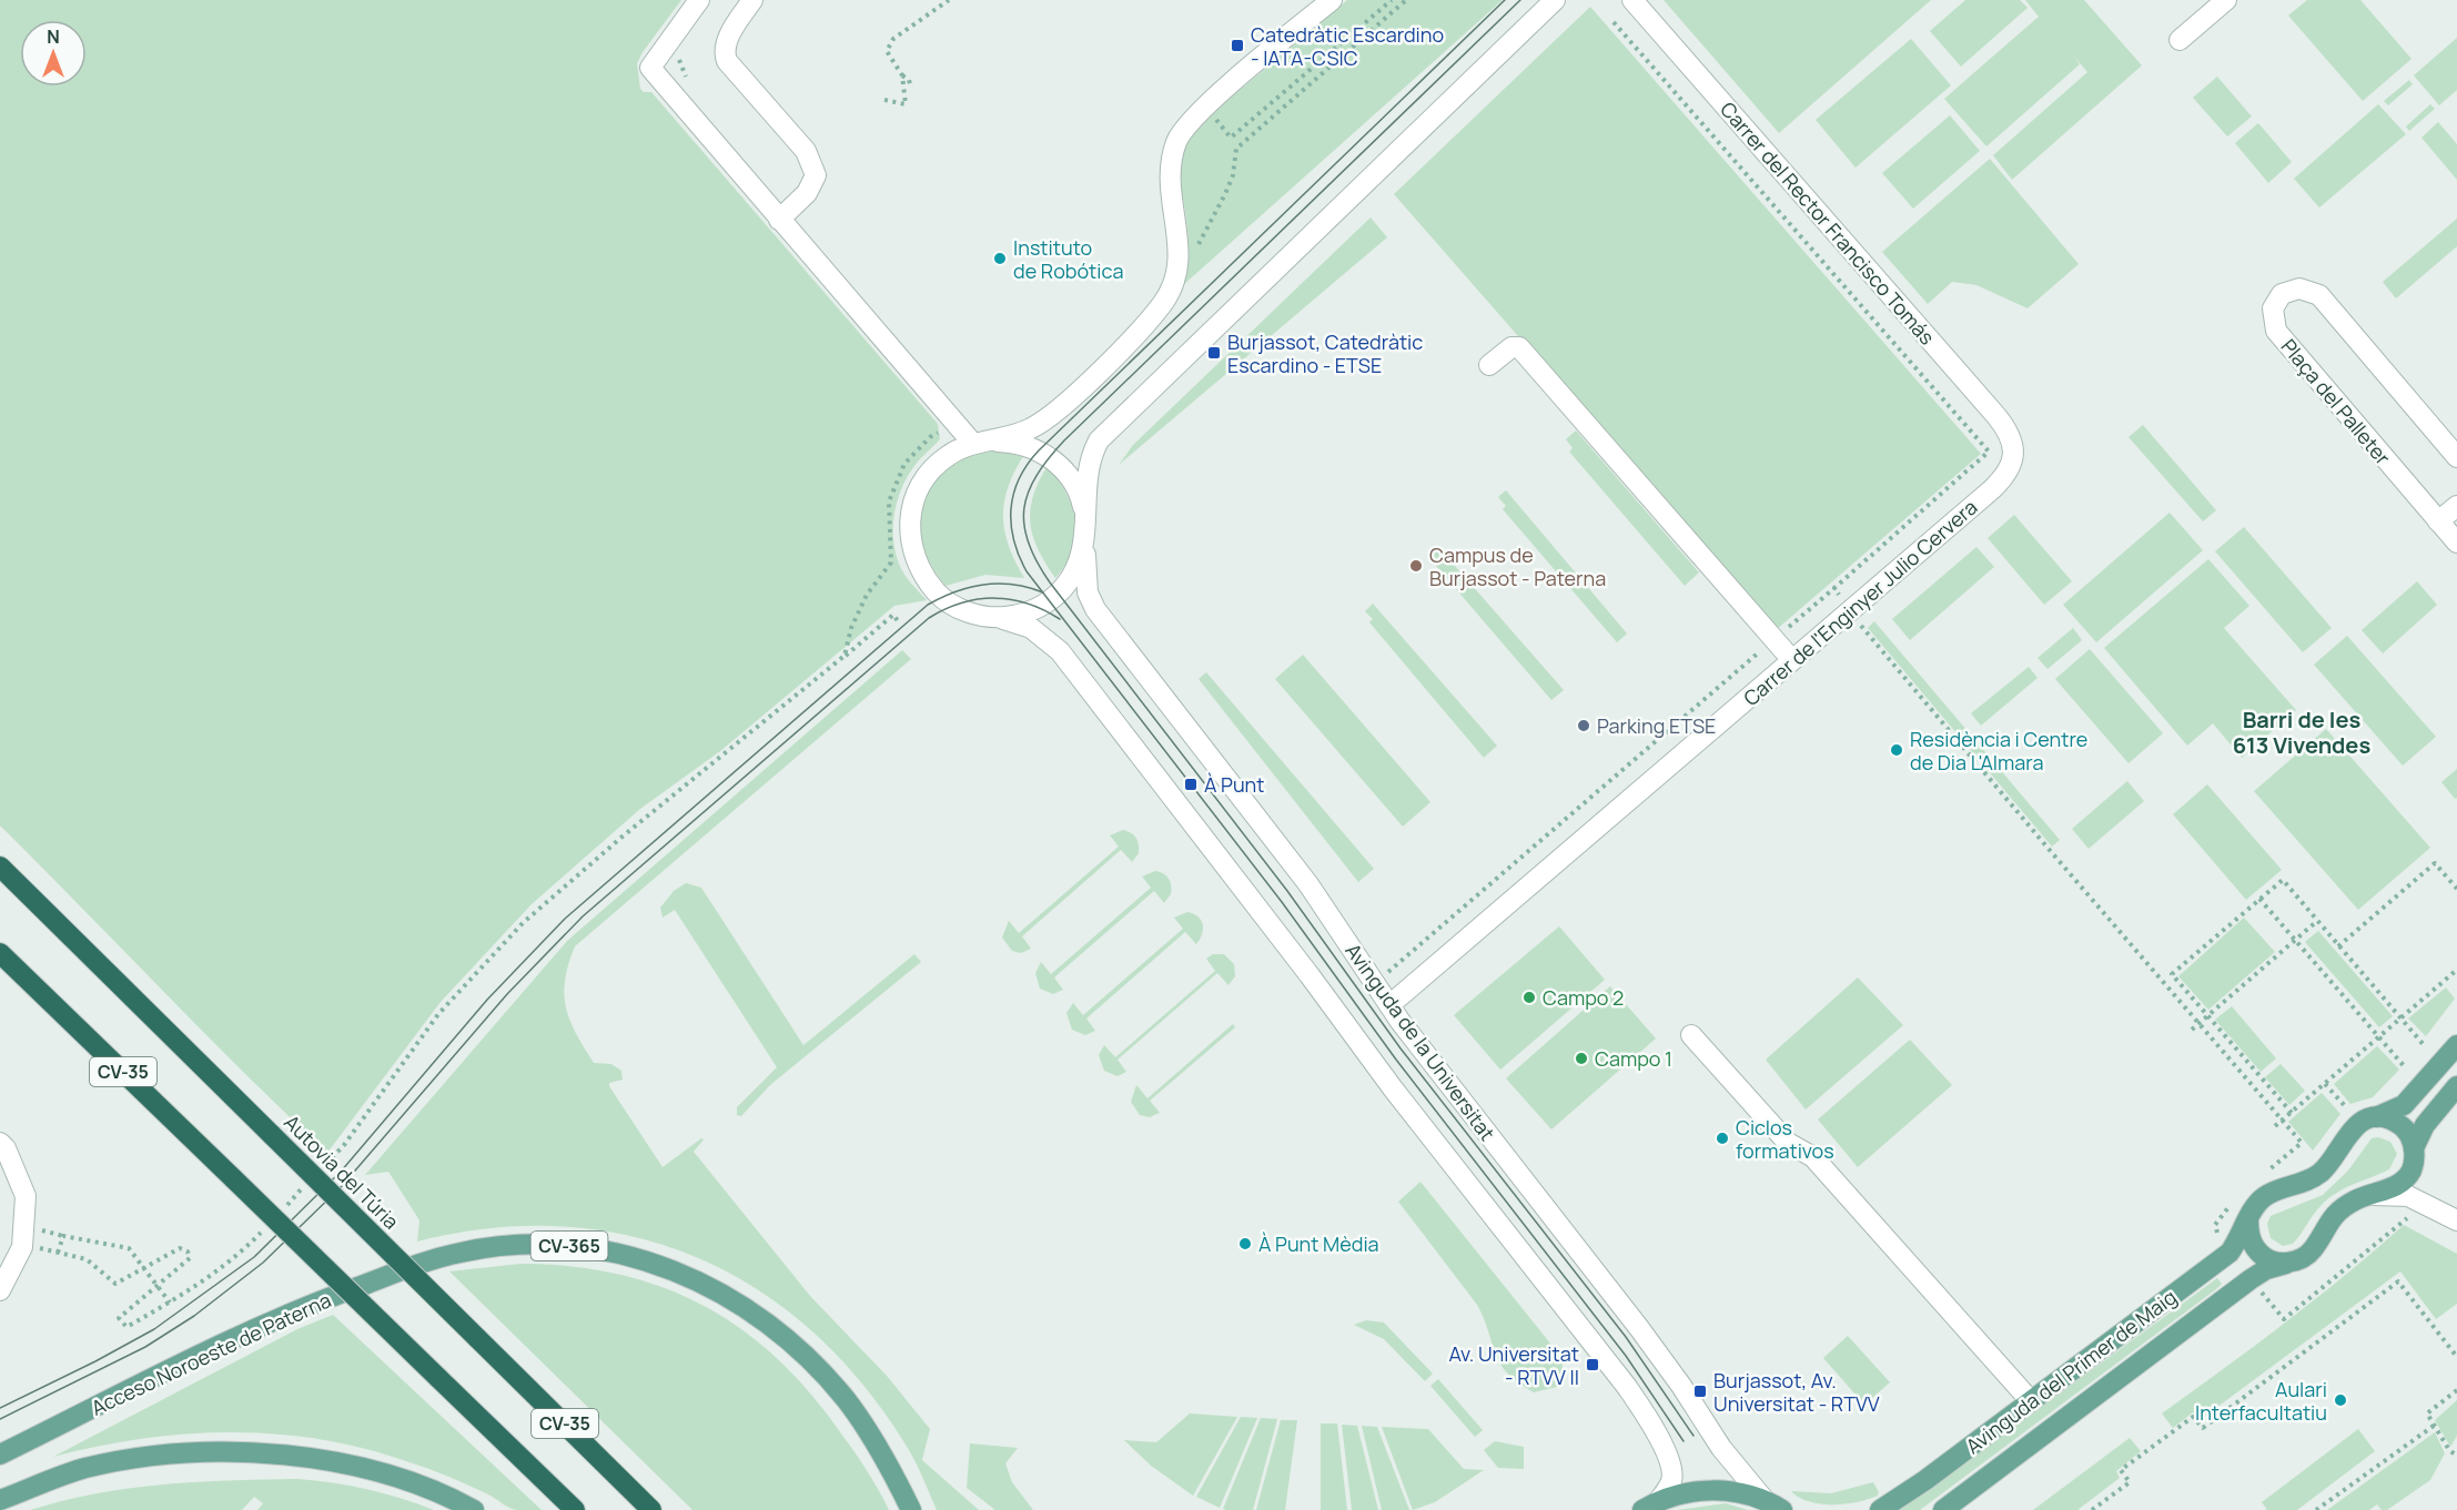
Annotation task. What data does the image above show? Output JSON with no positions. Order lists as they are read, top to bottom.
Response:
{
  "streets": {
    "highway": ["CV-35", "Autovia del Túria"],
    "main road": ["CV-365", "Acceso Noroeste de Paterna", "Avinguda del Primer de Maig"],
    "street": [
      "Carrer del Rector Francisco Tomás",
      "Plaça del Palleter",
      "Carrer de l'Enginyer Julio Cervera",
      "Avinguda de la Universitat"
    ]
  },
  "crossings": [
    ["Carrer del Rector Francisco Tomás", "Carrer de l'Enginyer Julio Cervera"],
    ["Carrer de l'Enginyer Julio Cervera", "Avinguda de la Universitat"]
  ],
  "districts": ["Barri de les 613 Vivendes"],
  "places": {
    "transit": [
      "Catedràtic Escardino - IATA-CSIC",
      "Burjassot, Catedràtic Escardino - ETSE",
      "À Punt",
      "Av. Universitat - RTVV II",
      "Burjassot, Av. Universitat - RTVV"
    ],
    "other": [
      "Instituto de Robótica",
      "Campus de Burjassot - Paterna",
      "Parking ETSE",
      "Residència i Centre de Dia L'Almara",
      "Campo 2",
      "Campo 1",
      "Ciclos formativos",
      "À Punt Mèdia",
      "Aulari Interfacultatiu"
    ]
  },
  "north": "top"
}
